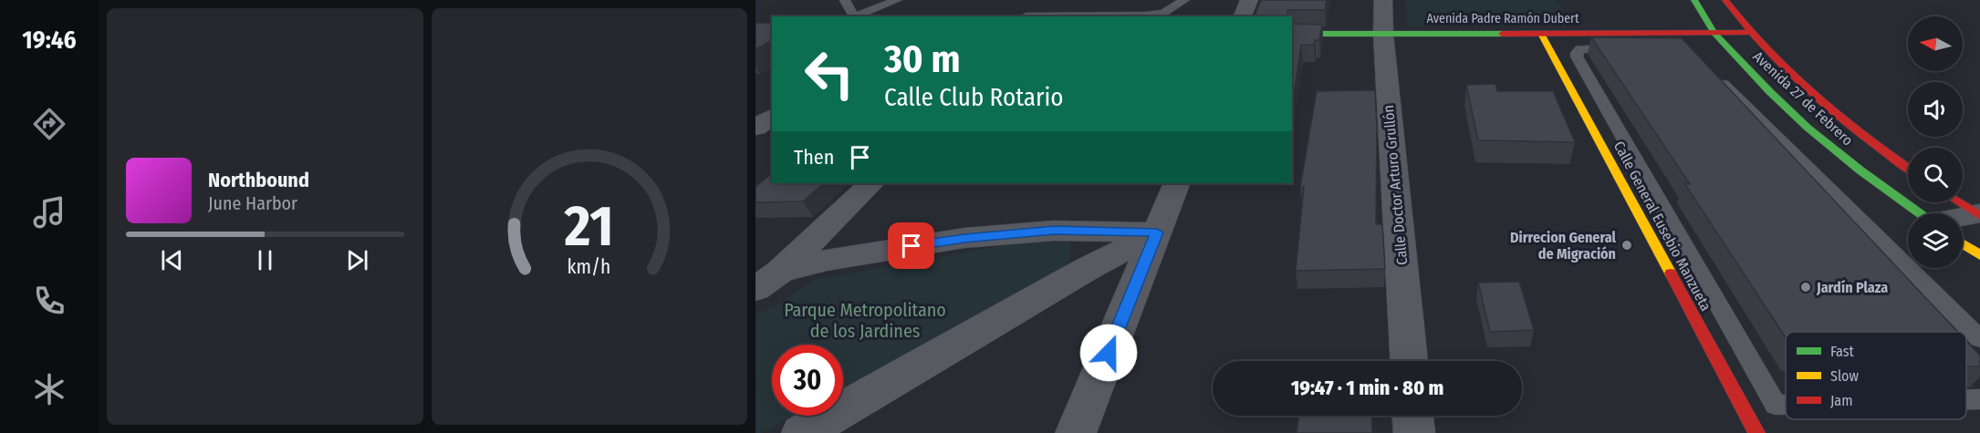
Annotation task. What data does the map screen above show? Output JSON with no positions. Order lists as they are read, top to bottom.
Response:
{
  "streets": {
    "street": [
      "Avenida Padre Ramón Dubert",
      "Avenida 27 de Febrero",
      "Calle Doctor Arturo Grullón",
      "Calle General Eusebio Manzueta"
    ]
  },
  "crossings": [
    ["Avenida Padre Ramón Dubert", "Avenida 27 de Febrero"],
    ["Avenida Padre Ramón Dubert", "Calle Doctor Arturo Grullón"],
    ["Avenida Padre Ramón Dubert", "Calle General Eusebio Manzueta"]
  ],
  "parks": ["Parque Metropolitano de los Jardines"],
  "places": ["Dirrecion General de Migración", "Jardín Plaza"],
  "legend": ["Fast", "Slow", "Jam"],
  "north": "left",
  "page": {
    "tabs": "19:46",
    "turn": ["30 m", "Calle Club Rotario"],
    "then": "Then",
    "song": ["Northbound", "June Harbor"],
    "limit": "30",
    "trip": "19:47 · 1 min · 80 m",
    "gauge": ["21", "km/h"]
  }
}
